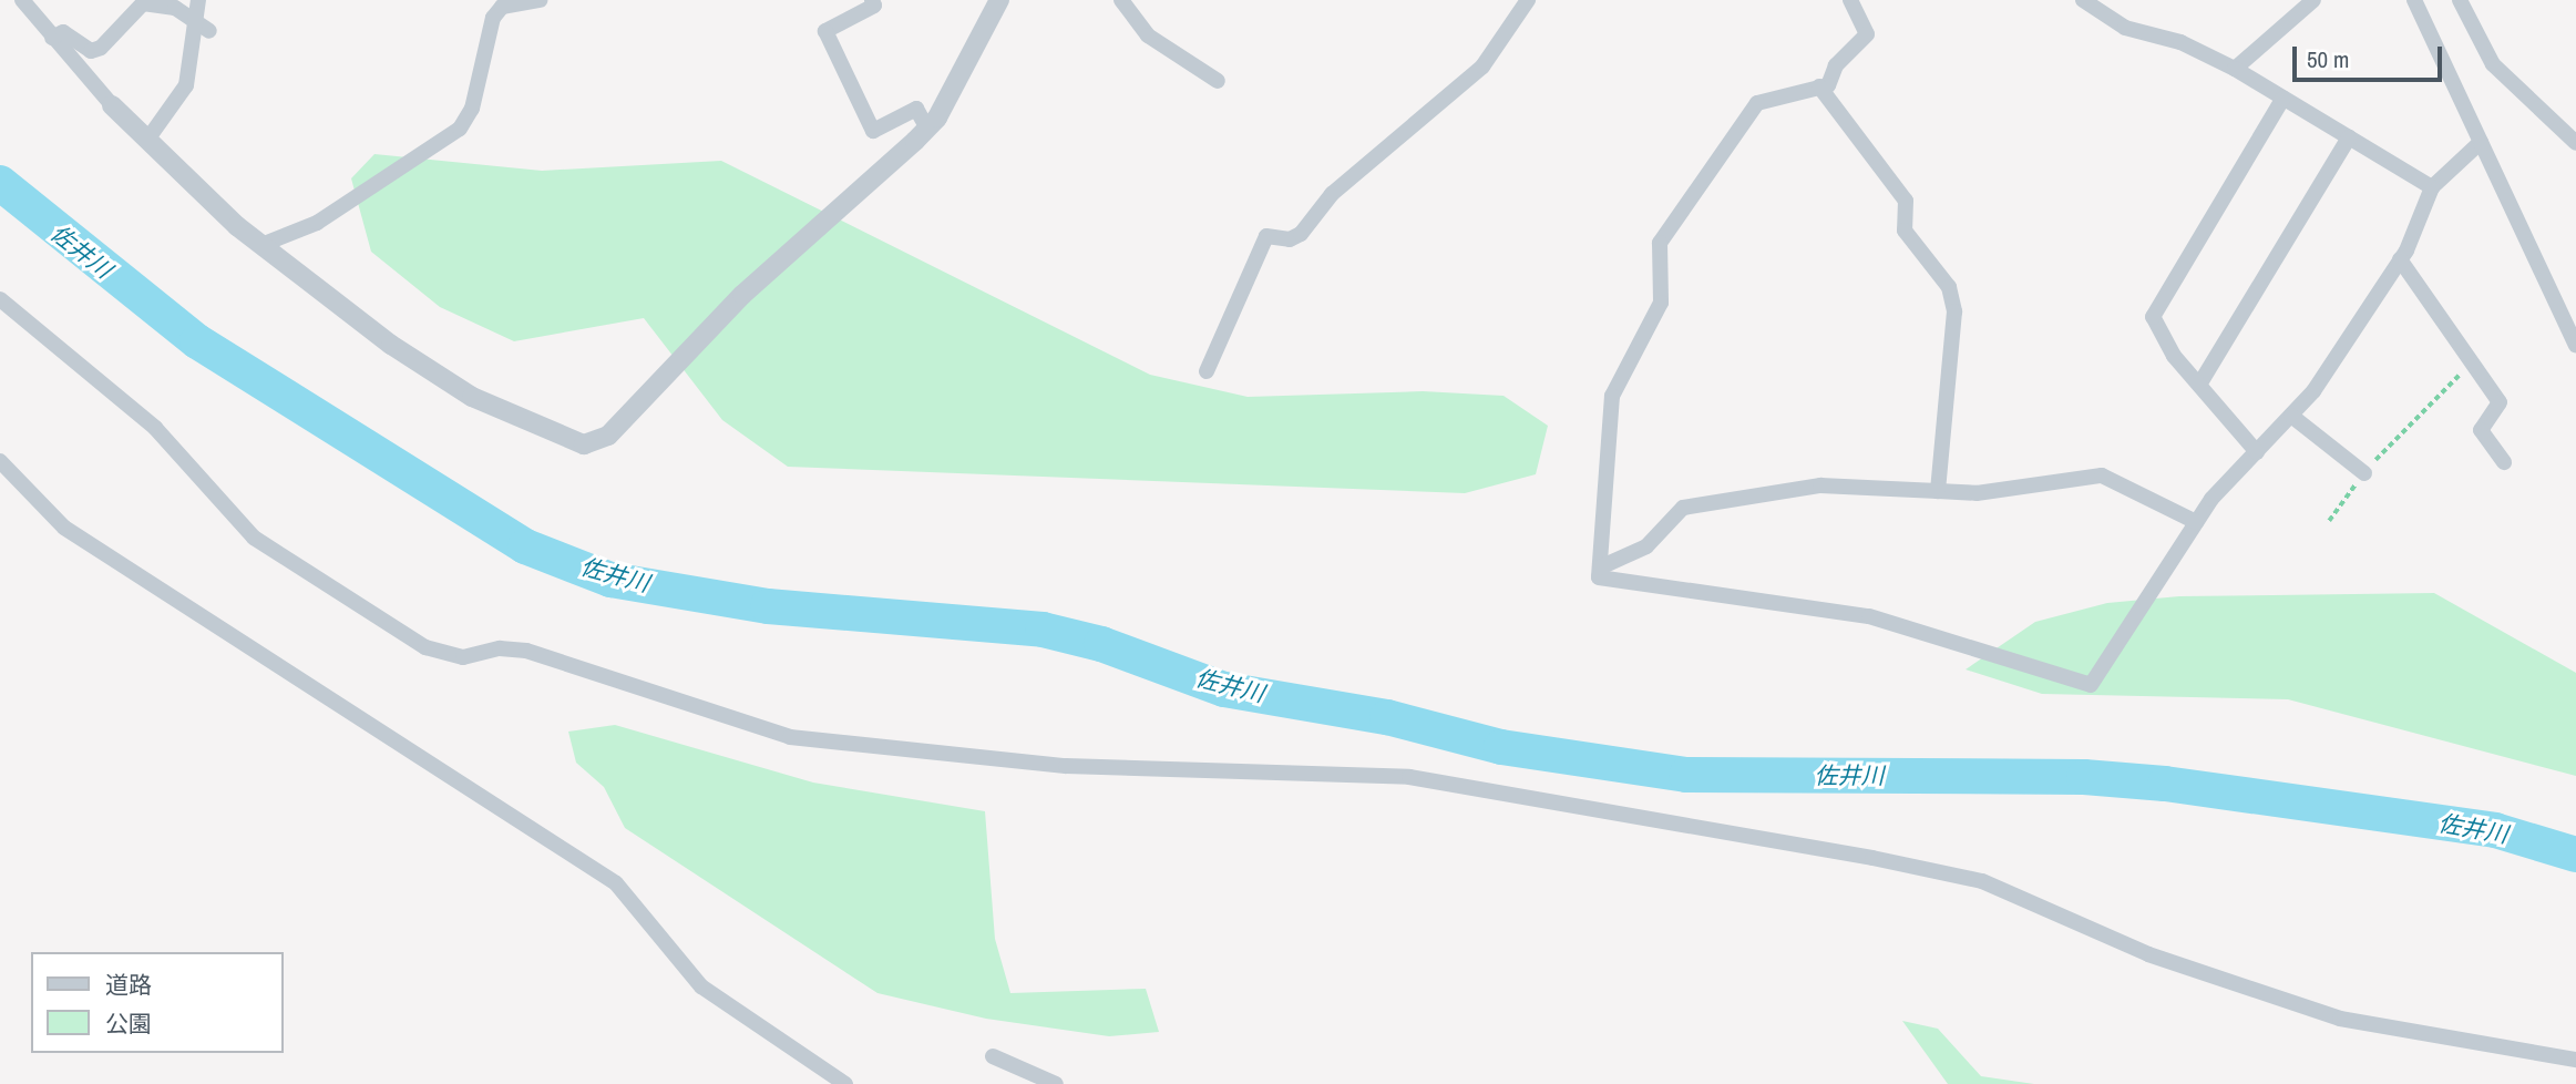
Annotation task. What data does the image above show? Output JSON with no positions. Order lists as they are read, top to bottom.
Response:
{
  "water": ["佐井川"],
  "legend": ["道路", "公園"],
  "scale_bar": "50 m"
}
